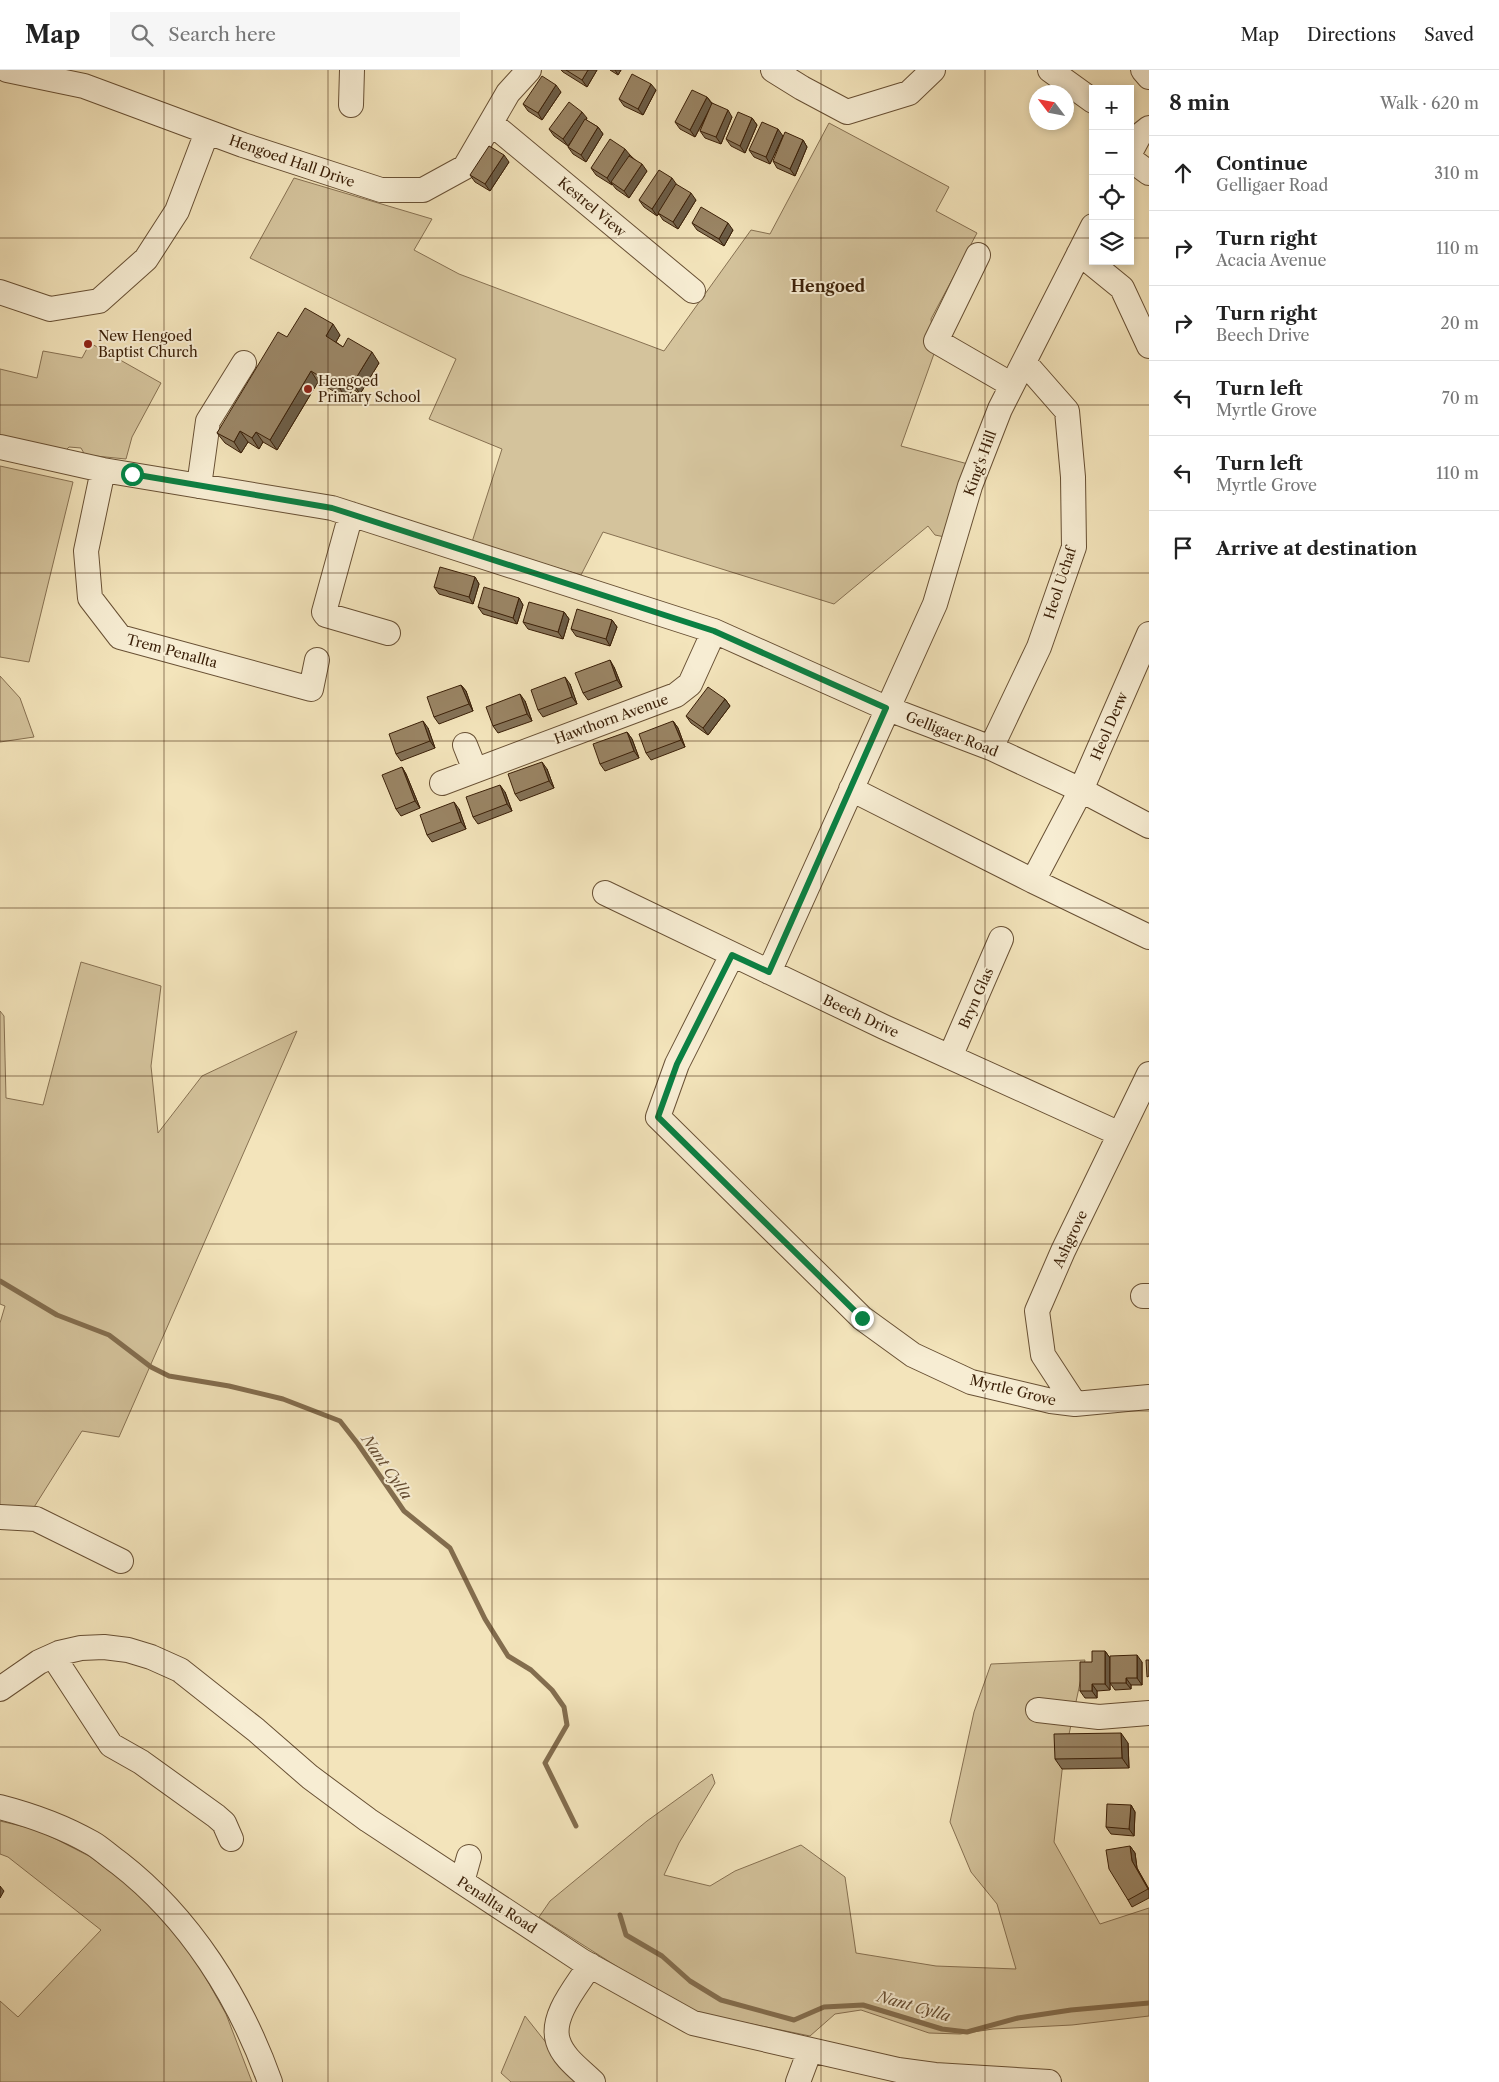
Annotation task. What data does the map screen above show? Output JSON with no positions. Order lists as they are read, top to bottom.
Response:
{
  "streets": {
    "street": [
      "Hengoed Hall Drive",
      "Kestrel View",
      "King's Hill",
      "Heol Uchaf",
      "Trem Penallta",
      "Hawthorn Avenue",
      "Heol Derw",
      "Gelligaer Road",
      "Bryn Glas",
      "Beech Drive",
      "Ashgrove",
      "Myrtle Grove",
      "Penallta Road"
    ]
  },
  "crossings": [
    ["Hengoed Hall Drive", "Kestrel View"],
    ["King's Hill", "Heol Uchaf"],
    ["King's Hill", "Gelligaer Road"],
    ["King's Hill", "Beech Drive"],
    ["Heol Uchaf", "Gelligaer Road"],
    ["Trem Penallta", "Gelligaer Road"],
    ["Hawthorn Avenue", "Gelligaer Road"],
    ["Heol Derw", "Gelligaer Road"],
    ["Bryn Glas", "Beech Drive"],
    ["Beech Drive", "Ashgrove"],
    ["Beech Drive", "Myrtle Grove"],
    ["Ashgrove", "Myrtle Grove"]
  ],
  "districts": ["Hengoed"],
  "water": ["Nant Cylla"],
  "places": ["New Hengoed Baptist Church", "Hengoed Primary School"],
  "north": "top left",
  "page": {
    "header": "Map",
    "search": "Search here",
    "nav": ["Map", "Directions", "Saved"],
    "heading": ["8 min", "Walk · 620 m"],
    "map_buttons": ["+", "−"],
    "list": [
      ["Continue", "Gelligaer Road", "310 m"],
      ["Turn right", "Acacia Avenue", "110 m"],
      ["Turn right", "Beech Drive", "20 m"],
      ["Turn left", "Myrtle Grove", "70 m"],
      ["Turn left", "Myrtle Grove", "110 m"],
      "Arrive at destination"
    ]
  }
}
